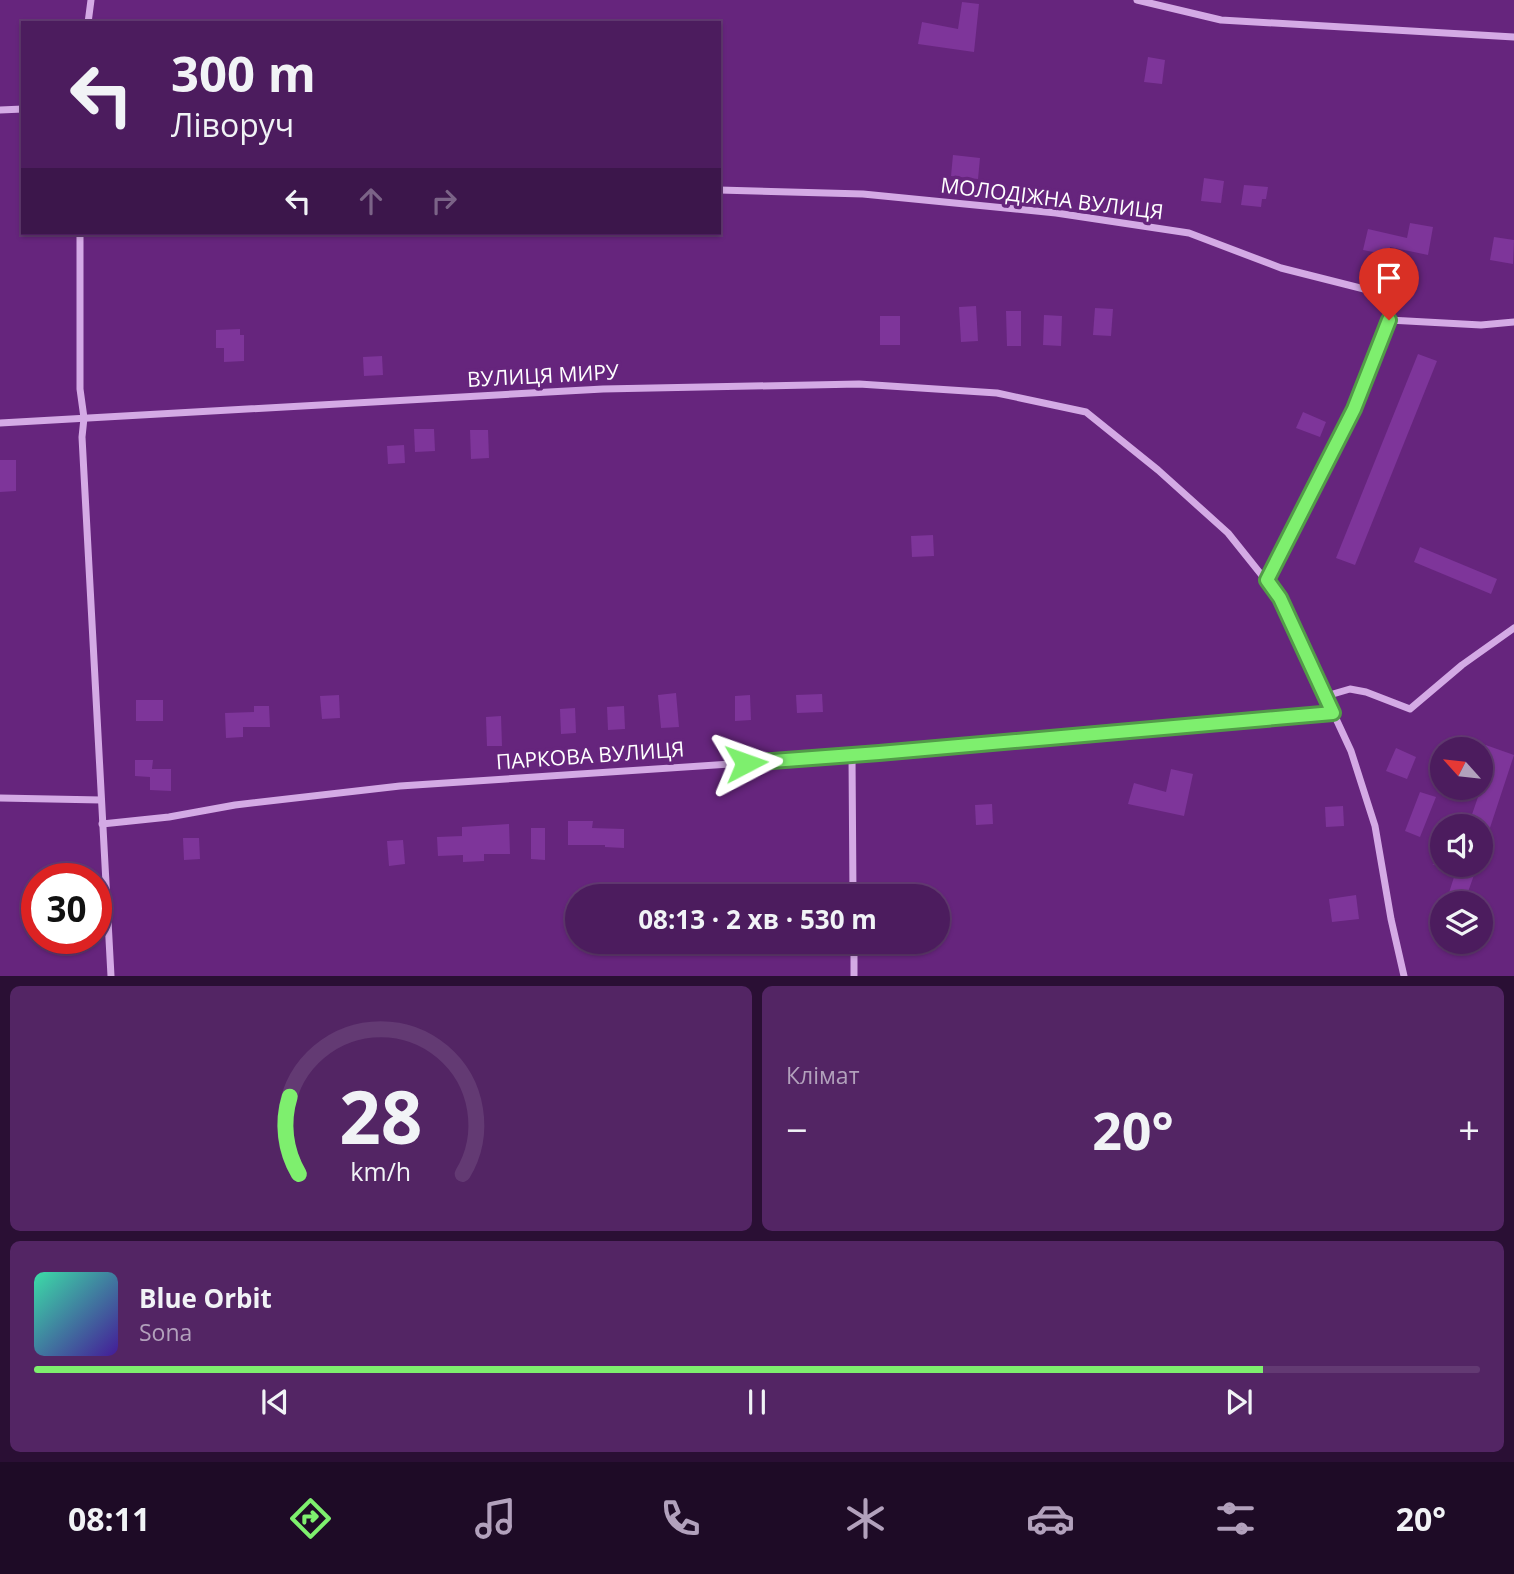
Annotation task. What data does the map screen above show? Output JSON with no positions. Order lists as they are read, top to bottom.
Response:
{
  "streets": {
    "street": ["МОЛОДІЖНА ВУЛИЦЯ", "ВУЛИЦЯ МИРУ", "ПАРКОВА ВУЛИЦЯ"]
  },
  "north": "top left",
  "page": {
    "turn": ["300 m", "Ліворуч"],
    "limit": "30",
    "trip": "08:13 · 2 хв · 530 m",
    "tile": "Клімат",
    "heat": ["−", "20°", "+"],
    "song": ["Blue Orbit", "Sona"],
    "tabs": ["08:11", "20°"],
    "gauge": ["28", "km/h"]
  }
}
